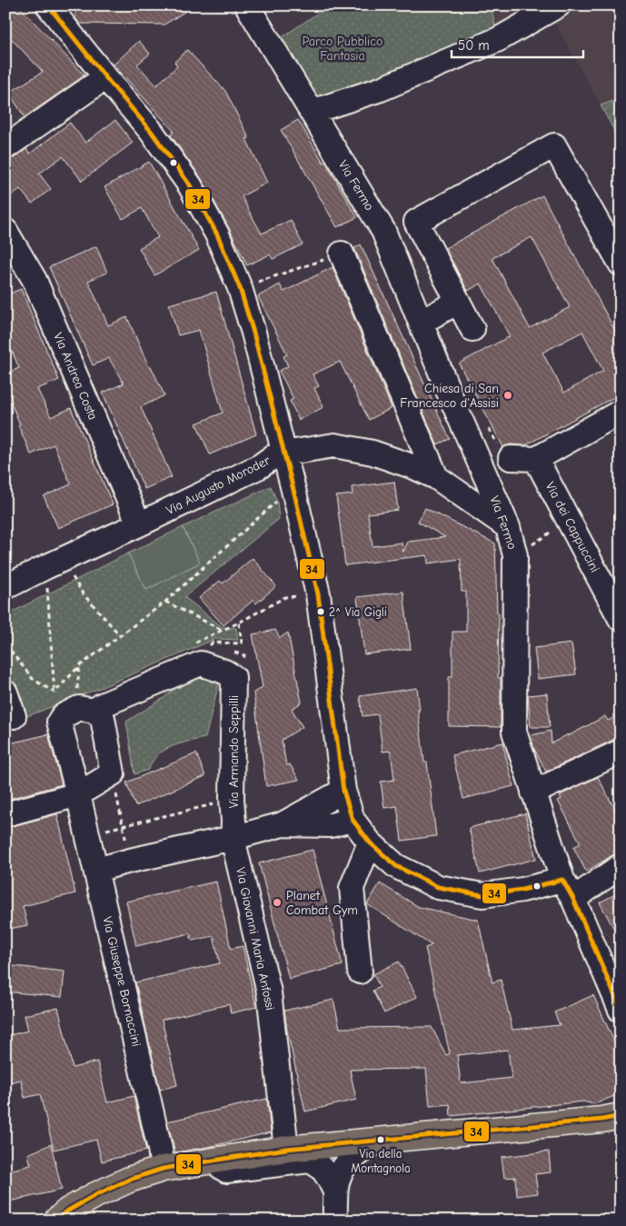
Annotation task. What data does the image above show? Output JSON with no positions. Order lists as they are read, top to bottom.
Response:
{
  "streets": {
    "street": [
      "Via Fermo",
      "Via Andrea Costa",
      "Via Augusto Moroder",
      "Via dei Cappuccini",
      "Via Armando Seppilli",
      "Via Giovanni Maria Anfossi",
      "Via Giuseppe Bornaccini"
    ]
  },
  "crossings": [
    ["Via Fermo", "Via Augusto Moroder"],
    ["Via Andrea Costa", "Via Augusto Moroder"],
    ["Via Armando Seppilli", "Via Giovanni Maria Anfossi"]
  ],
  "parks": ["Parco Pubblico Fantasia"],
  "places": [
    "Chiesa di San Francesco d'Assisi",
    "2^ Via Gigli",
    "Planet Combat Gym",
    "Via della Montagnola"
  ],
  "lines": ["transit line 34"],
  "scale_bar": "50 m"
}
